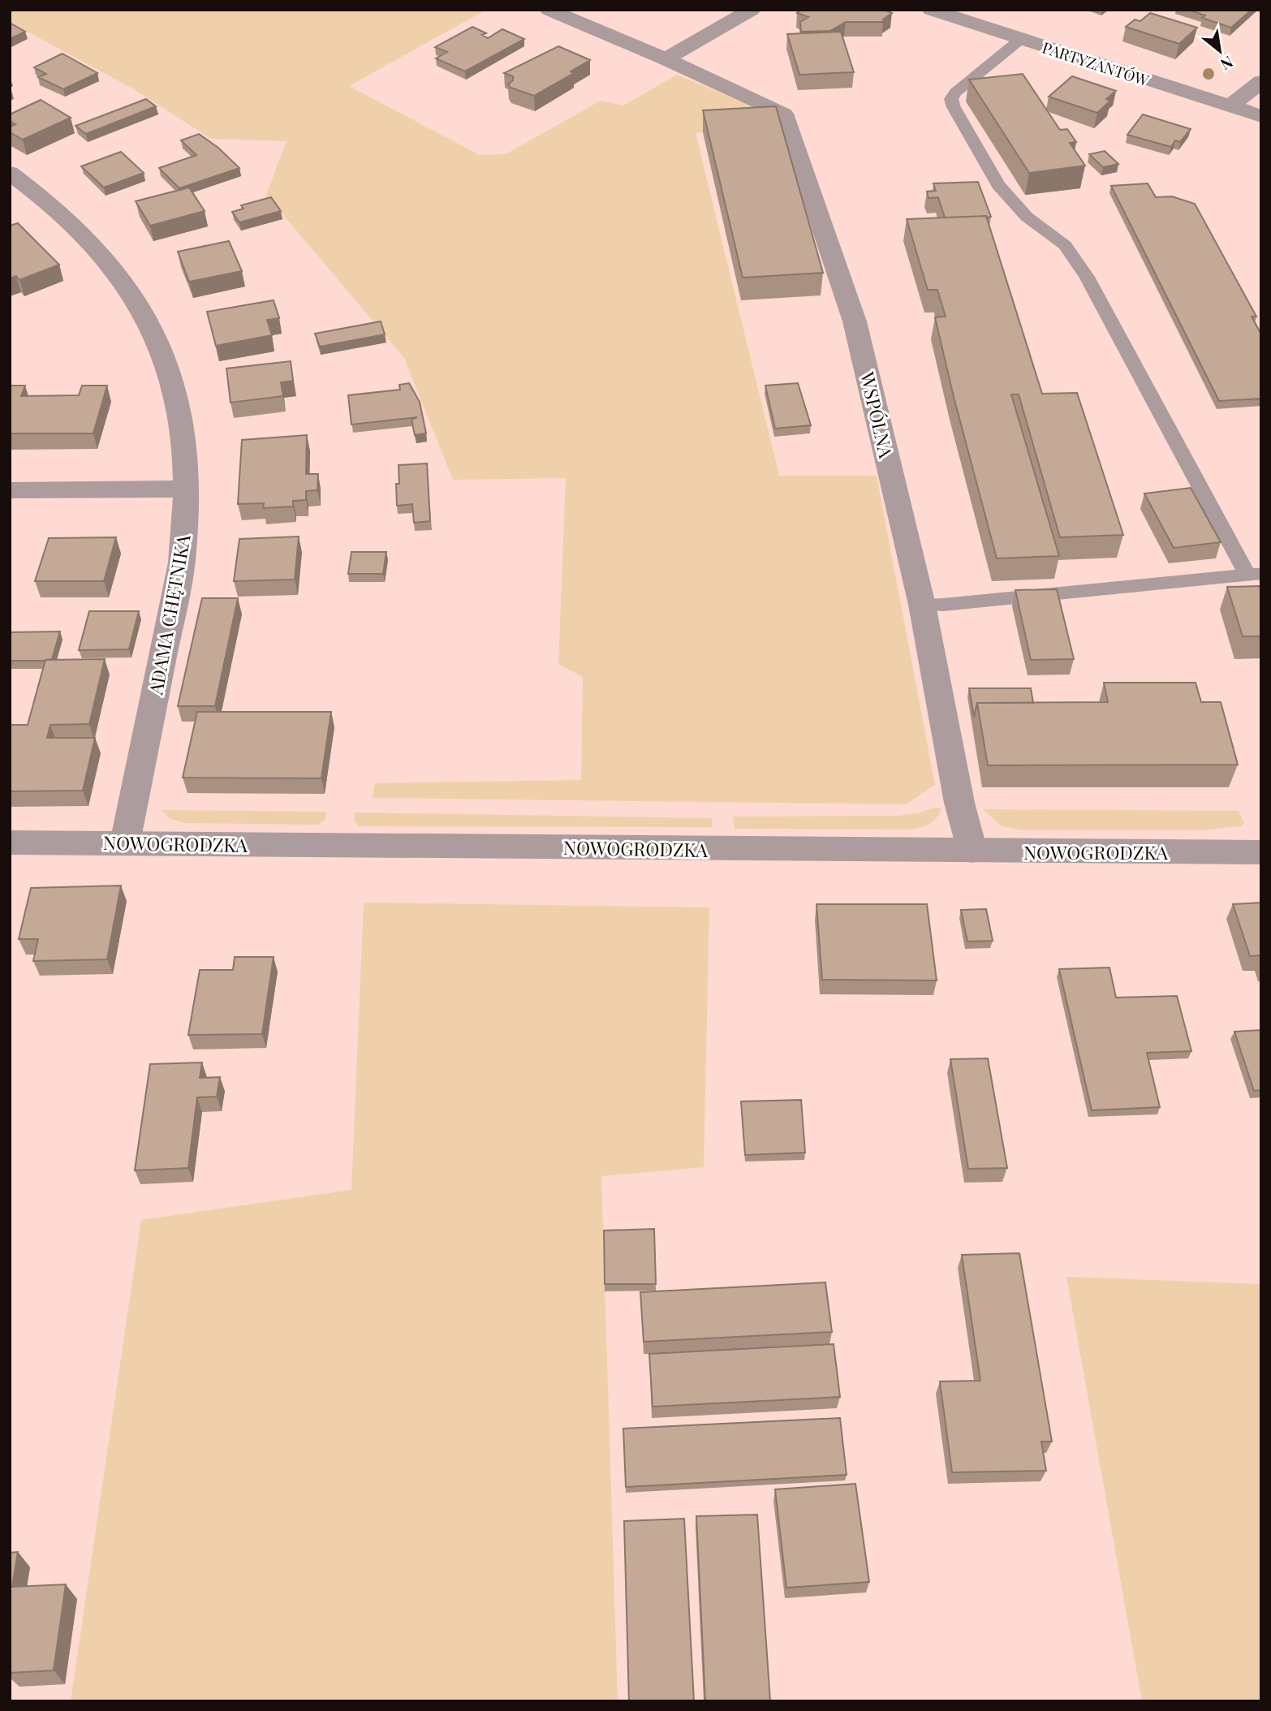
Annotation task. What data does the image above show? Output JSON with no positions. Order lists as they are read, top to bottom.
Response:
{
  "streets": {
    "street": [
      "PARTYZANTÓW",
      "WSPÓLNA",
      "ADAMA CHĘTNIKA",
      "NOWOGRODZKA"
    ]
  },
  "crossings": [
    ["WSPÓLNA", "NOWOGRODZKA"],
    ["ADAMA CHĘTNIKA", "NOWOGRODZKA"]
  ],
  "north": "bottom right"
}
